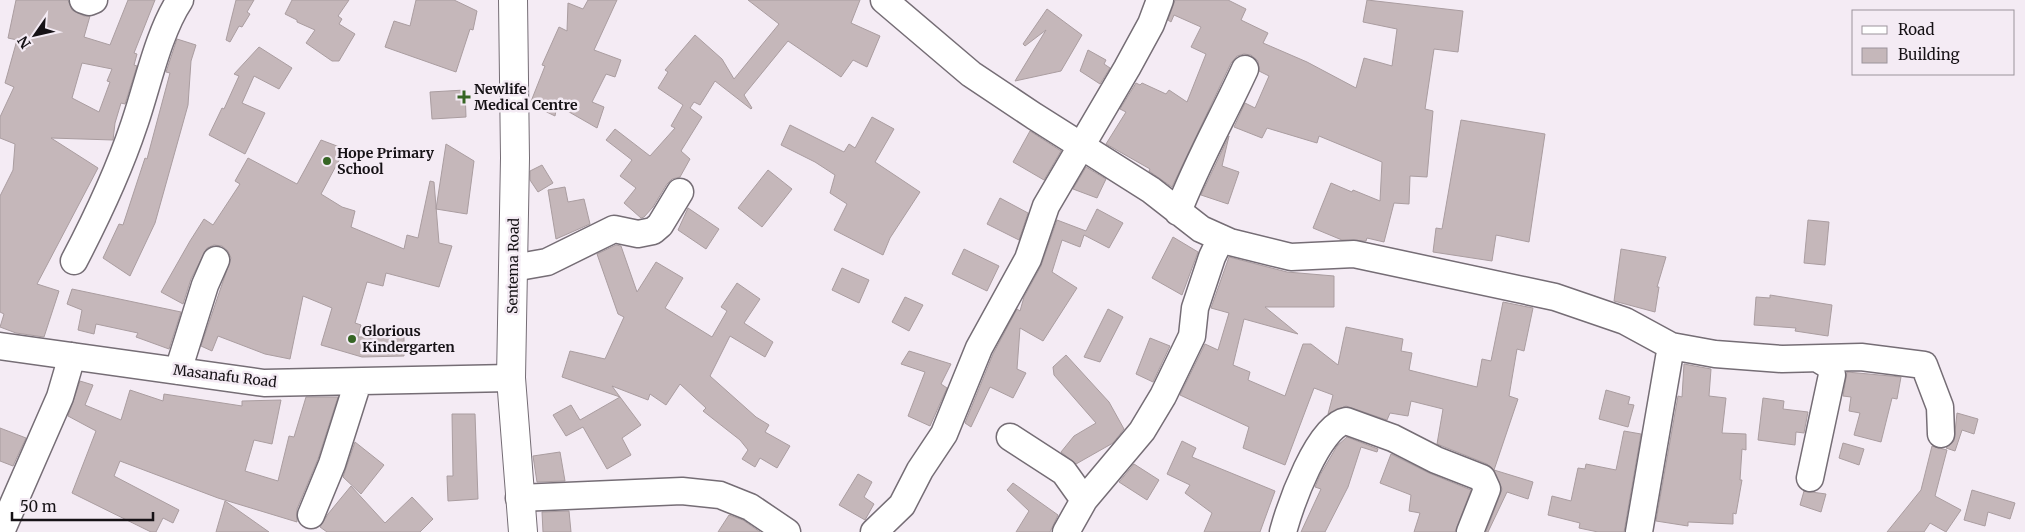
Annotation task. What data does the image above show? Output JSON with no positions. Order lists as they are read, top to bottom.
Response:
{
  "streets": {
    "main road": ["Sentema Road"],
    "street": ["Masanafu Road"]
  },
  "crossings": [
    ["Sentema Road", "Masanafu Road"]
  ],
  "places": {
    "health": ["Newlife Medical Centre"],
    "other": ["Hope Primary School", "Glorious Kindergarten"]
  },
  "legend": ["Road", "Building"],
  "scale_bar": "50 m",
  "north": "bottom left"
}
